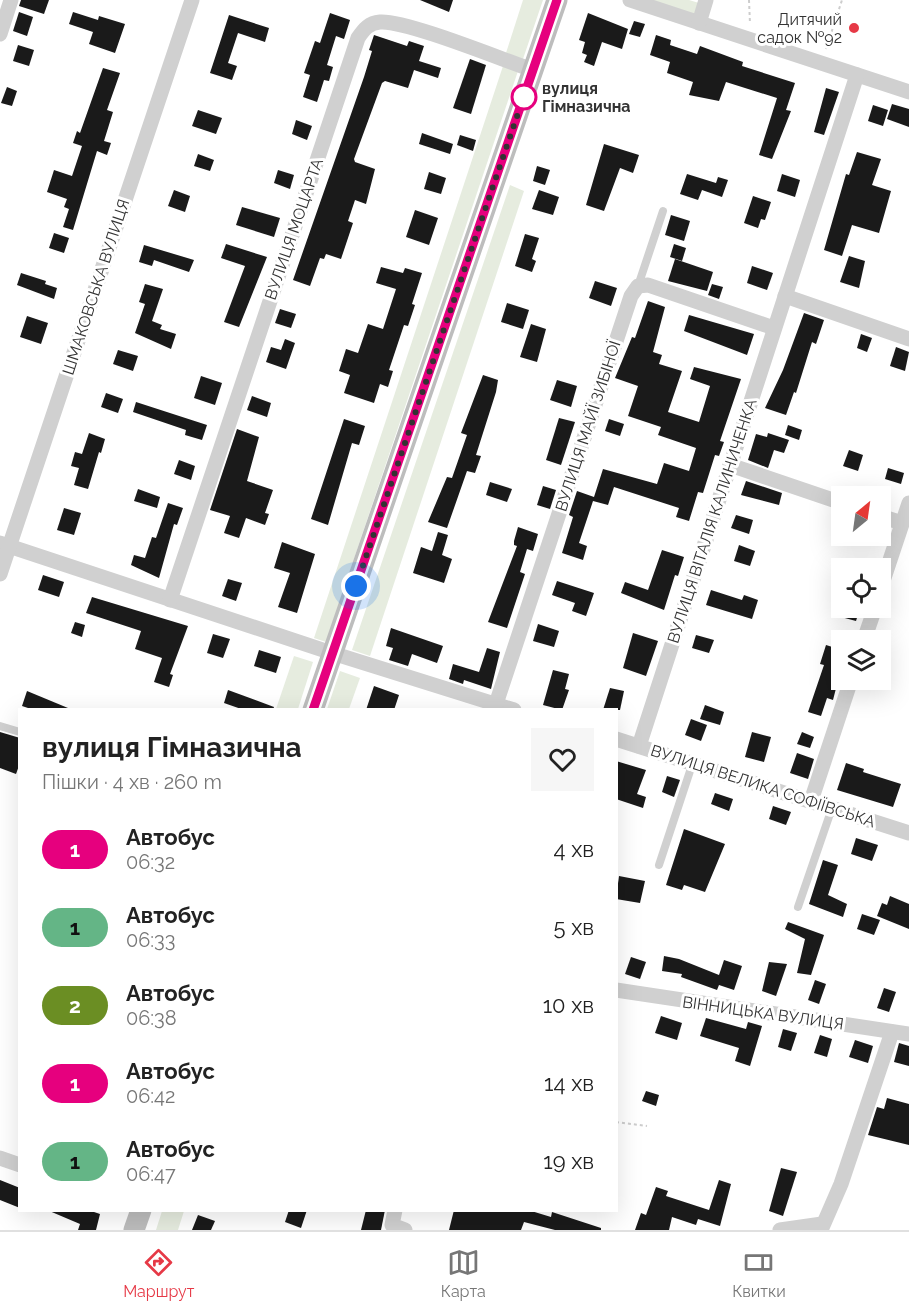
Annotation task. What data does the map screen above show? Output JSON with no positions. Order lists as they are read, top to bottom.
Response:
{
  "streets": {
    "street": [
      "ВУЛИЦЯ МОЦАРТА",
      "ШМАКОВСЬКА ВУЛИЦЯ",
      "ВУЛИЦЯ МАЙЇ ЗИБІНОЇ",
      "ВУЛИЦЯ ВІТАЛІЯ КАЛИНИЧЕНКА",
      "ВУЛИЦЯ ВЕЛИКА СОФІЇВСЬКА",
      "ВІННИЦЬКА ВУЛИЦЯ"
    ]
  },
  "crossings": [
    ["ВУЛИЦЯ ВІТАЛІЯ КАЛИНИЧЕНКА", "ВУЛИЦЯ ВЕЛИКА СОФІЇВСЬКА"]
  ],
  "places": ["Дитячий садок №92", "вулиця Гімназична"],
  "lines": ["bus line 1"],
  "north": "top right",
  "page": {
    "heading": ["вулиця Гімназична", "Пішки · 4 хв · 260 m"],
    "list": [
      {
        "mark": "1",
        "name": "Автобус",
        "note": "06:32",
        "value": "4 хв"
      },
      {
        "mark": "1",
        "name": "Автобус",
        "note": "06:33",
        "value": "5 хв"
      },
      {
        "mark": "2",
        "name": "Автобус",
        "note": "06:38",
        "value": "10 хв"
      },
      {
        "mark": "1",
        "name": "Автобус",
        "note": "06:42",
        "value": "14 хв"
      },
      {
        "mark": "1",
        "name": "Автобус",
        "note": "06:47",
        "value": "19 хв"
      }
    ],
    "tabs": ["Маршрут", "Карта", "Квитки"]
  }
}
